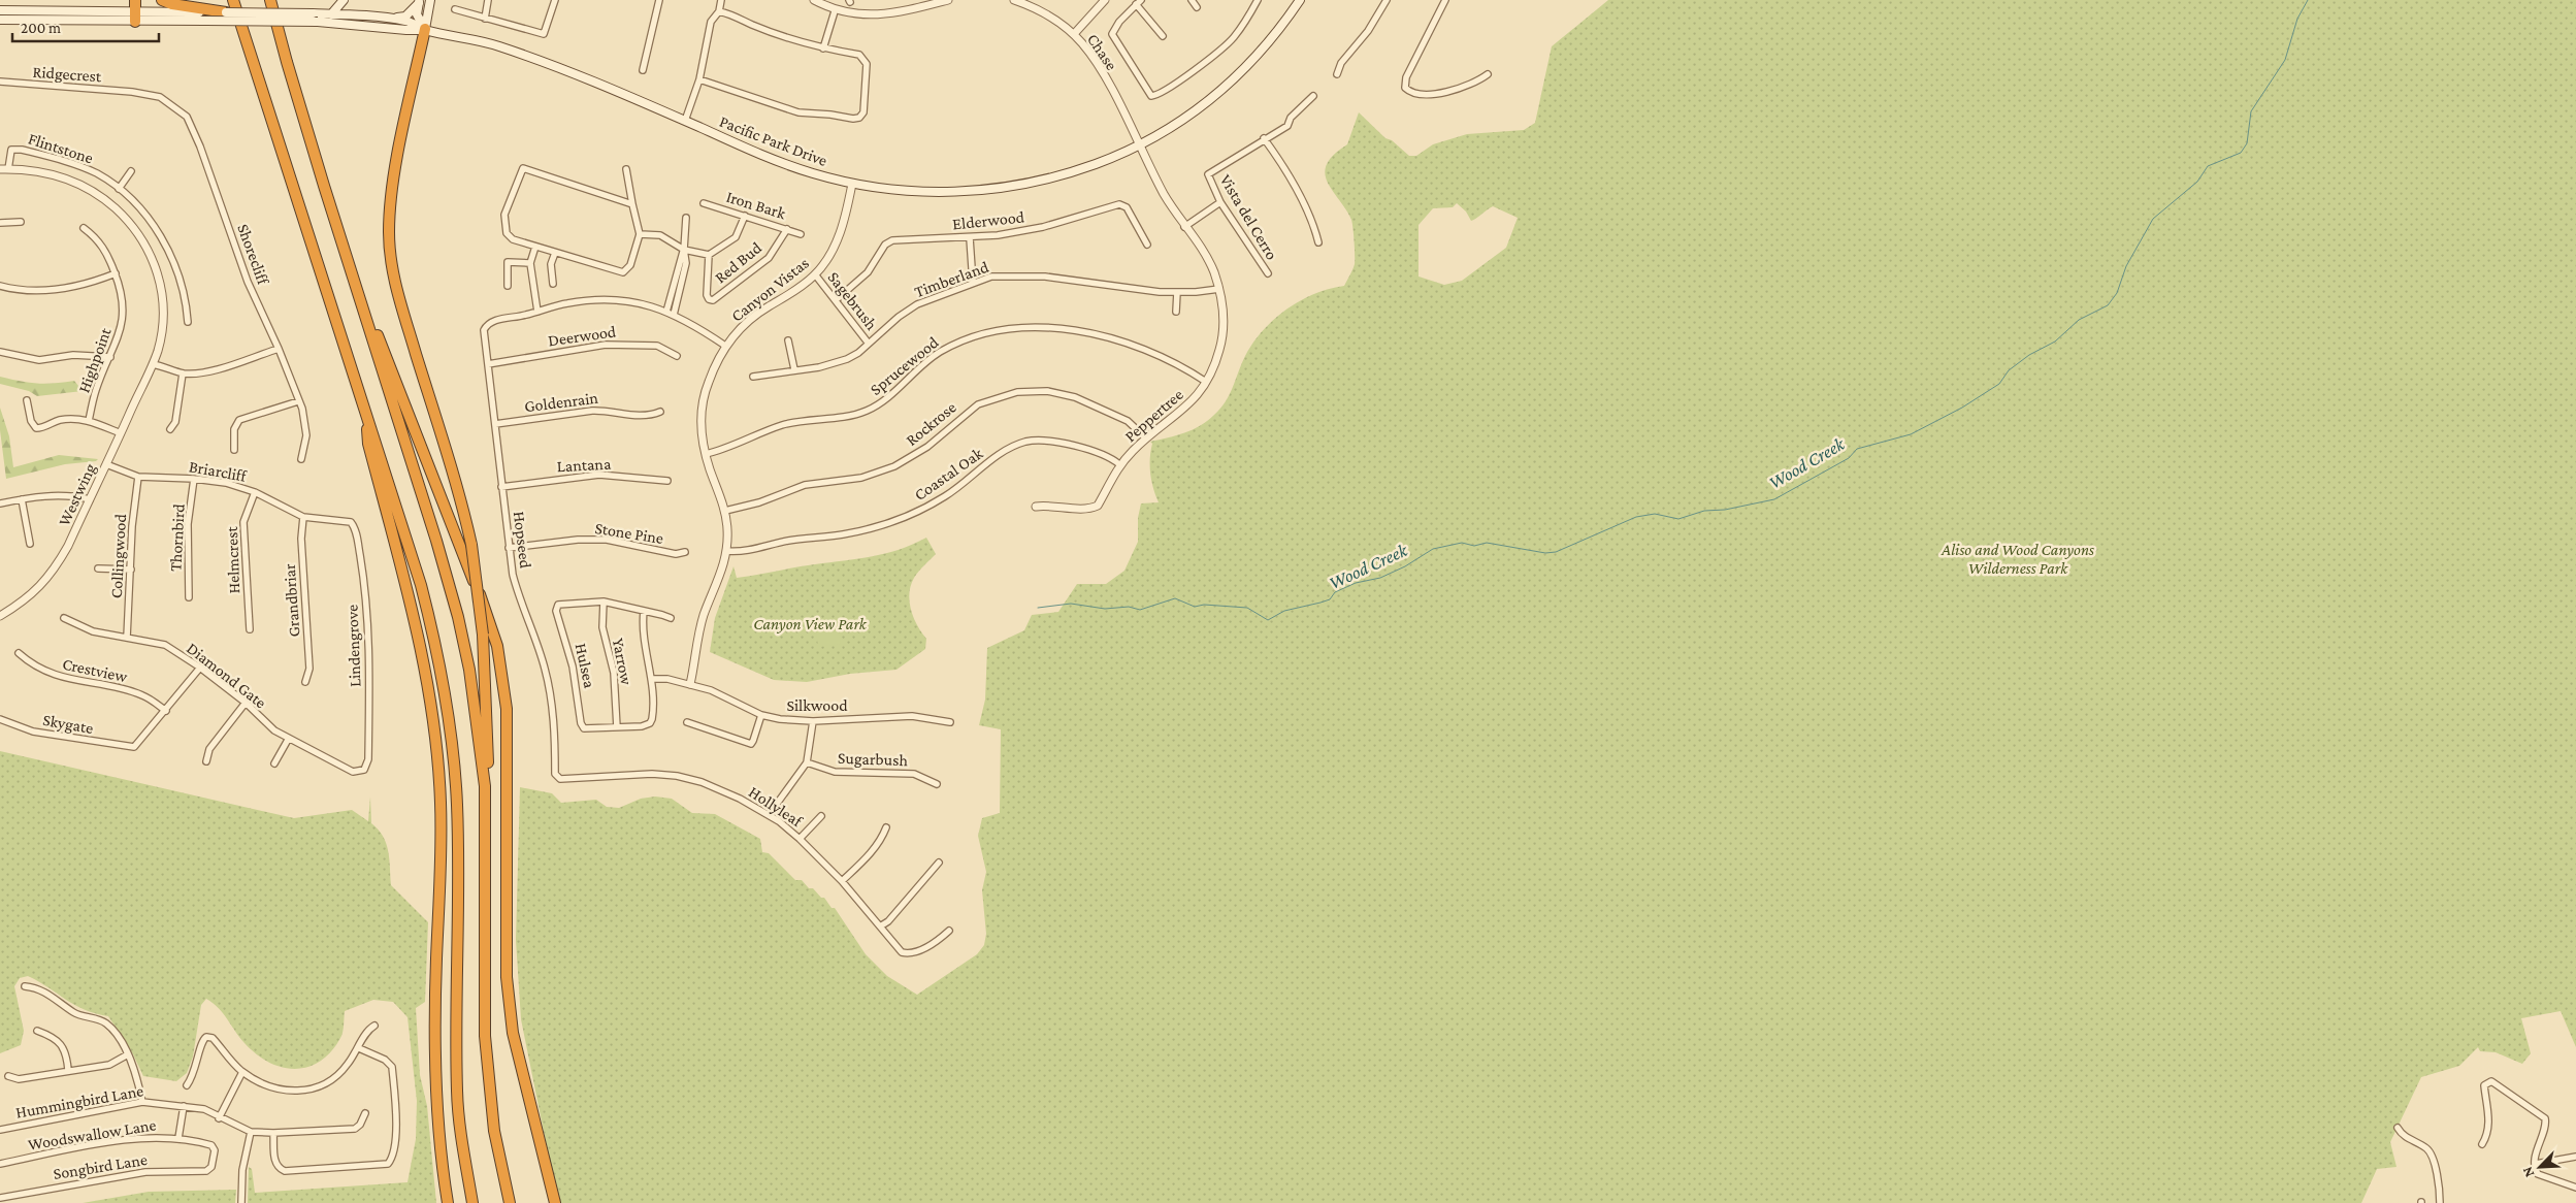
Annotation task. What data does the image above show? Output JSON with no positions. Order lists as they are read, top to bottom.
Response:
{
  "streets": {
    "main road": ["Pacific Park Drive"],
    "street": [
      "Chase",
      "Ridgecrest",
      "Flintstone",
      "Iron Bark",
      "Vista del Cerro",
      "Elderwood",
      "Shorecliff",
      "Red Bud",
      "Timberland",
      "Canyon Vistas",
      "Sagebrush",
      "Deerwood",
      "Highpoint",
      "Sprucewood",
      "Goldenrain",
      "Peppertree",
      "Rockrose",
      "Lantana",
      "Briarcliff",
      "Coastal Oak",
      "Westwing",
      "Stone Pine",
      "Thornbird",
      "Hopseed",
      "Collingwood",
      "Helmcrest",
      "Grandbriar",
      "Lindengrove",
      "Yarrow",
      "Hulsea",
      "Crestview",
      "Diamond Gate",
      "Silkwood",
      "Skygate",
      "Sugarbush",
      "Hollyleaf",
      "Hummingbird Lane",
      "Woodswallow Lane",
      "Songbird Lane"
    ]
  },
  "crossings": [
    ["Chase", "Pacific Park Drive"],
    ["Chase", "Peppertree"],
    ["Ridgecrest", "Shorecliff"],
    ["Pacific Park Drive", "Canyon Vistas"],
    ["Pacific Park Drive", "Peppertree"],
    ["Flintstone", "Westwing"],
    ["Iron Bark", "Red Bud"],
    ["Elderwood", "Sagebrush"],
    ["Timberland", "Sagebrush"],
    ["Timberland", "Peppertree"],
    ["Canyon Vistas", "Sagebrush"],
    ["Canyon Vistas", "Sprucewood"],
    ["Canyon Vistas", "Rockrose"],
    ["Canyon Vistas", "Coastal Oak"],
    ["Canyon Vistas", "Silkwood"],
    ["Deerwood", "Hopseed"],
    ["Sprucewood", "Peppertree"],
    ["Goldenrain", "Hopseed"],
    ["Peppertree", "Rockrose"],
    ["Peppertree", "Coastal Oak"],
    ["Lantana", "Hopseed"],
    ["Briarcliff", "Westwing"],
    ["Briarcliff", "Thornbird"],
    ["Briarcliff", "Collingwood"],
    ["Briarcliff", "Helmcrest"],
    ["Briarcliff", "Grandbriar"],
    ["Briarcliff", "Lindengrove"],
    ["Stone Pine", "Hopseed"],
    ["Hopseed", "Hollyleaf"],
    ["Collingwood", "Diamond Gate"],
    ["Lindengrove", "Diamond Gate"],
    ["Yarrow", "Hulsea"],
    ["Crestview", "Skygate"],
    ["Woodswallow Lane", "Songbird Lane"]
  ],
  "water": ["Wood Creek"],
  "parks": ["Aliso and Wood Canyons Wilderness Park", "Canyon View Park"],
  "scale_bar": "200 m",
  "north": "bottom left"
}
